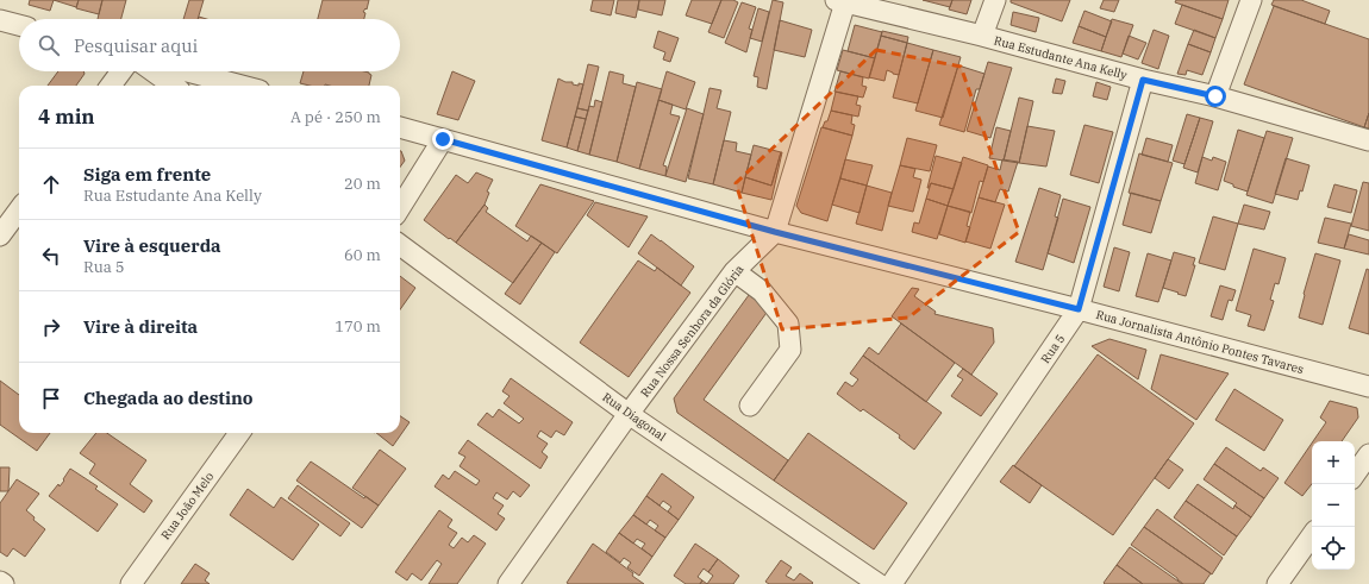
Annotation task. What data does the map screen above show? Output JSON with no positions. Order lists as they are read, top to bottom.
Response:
{
  "streets": {
    "street": [
      "Rua Estudante Ana Kelly",
      "Rua Nossa Senhora da Glória",
      "Rua Jornalista Antônio Pontes Tavares",
      "Rua 5",
      "Rua Diagonal",
      "Rua João Melo"
    ]
  },
  "crossings": [
    ["Rua Estudante Ana Kelly", "Rua Nossa Senhora da Glória"],
    ["Rua Estudante Ana Kelly", "Rua 5"],
    ["Rua Nossa Senhora da Glória", "Rua Jornalista Antônio Pontes Tavares"],
    ["Rua Nossa Senhora da Glória", "Rua Diagonal"],
    ["Rua Jornalista Antônio Pontes Tavares", "Rua 5"]
  ],
  "page": {
    "search": "Pesquisar aqui",
    "heading": ["4 min", "A pé · 250 m"],
    "list": [
      ["Siga em frente", "Rua Estudante Ana Kelly", "20 m"],
      ["Vire à esquerda", "Rua 5", "60 m"],
      ["Vire à direita", "170 m"],
      "Chegada ao destino"
    ],
    "map_buttons": ["+", "−"]
  }
}
